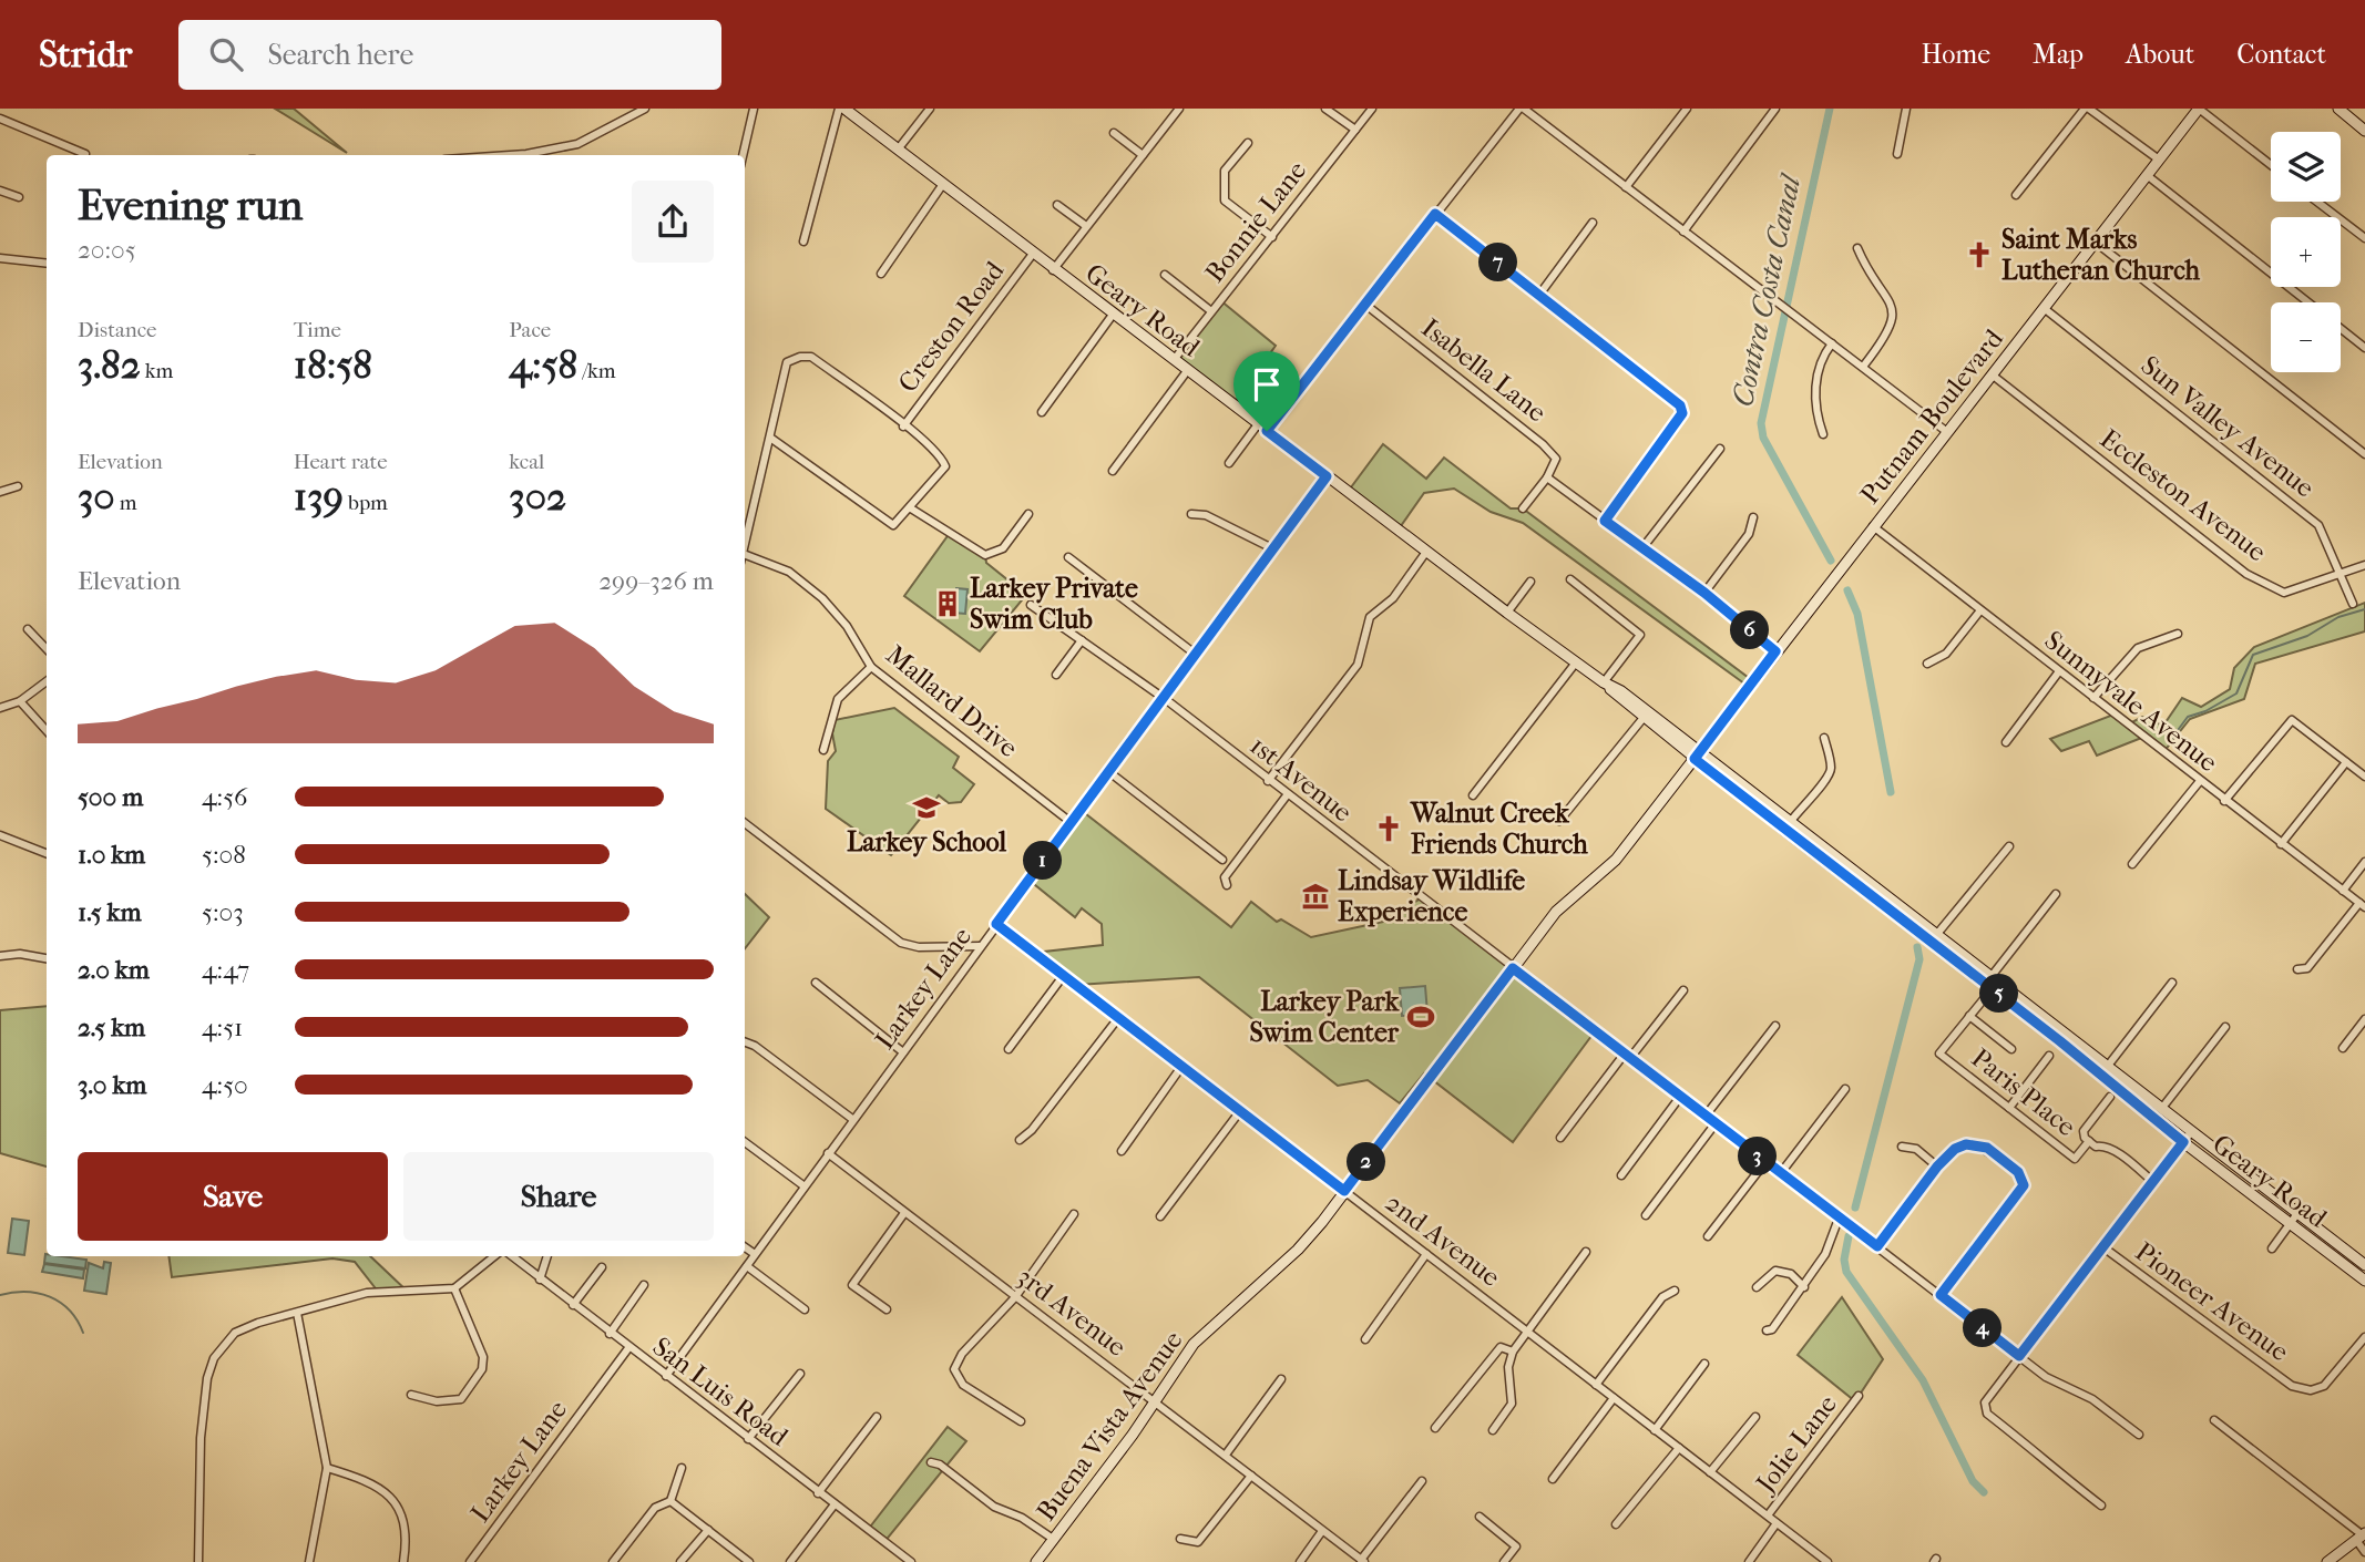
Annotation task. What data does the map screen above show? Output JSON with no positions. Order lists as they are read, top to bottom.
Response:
{
  "streets": {
    "main road": ["Geary Road", "Putnam Boulevard", "Buena Vista Avenue"],
    "street": [
      "Bonnie Lane",
      "Creston Road",
      "Isabella Lane",
      "Sun Valley Avenue",
      "Eccleston Avenue",
      "Mallard Drive",
      "Sunnyvale Avenue",
      "1st Avenue",
      "Larkey Lane",
      "Paris Place",
      "2nd Avenue",
      "Pioneer Avenue",
      "3rd Avenue",
      "San Luis Road",
      "Jolie Lane"
    ]
  },
  "crossings": [
    ["Bonnie Lane", "Geary Road"],
    ["Geary Road", "Creston Road"],
    ["Geary Road", "Putnam Boulevard"],
    ["Geary Road", "Larkey Lane"],
    ["Geary Road", "Paris Place"],
    ["Geary Road", "Buena Vista Avenue"],
    ["Putnam Boulevard", "Sun Valley Avenue"],
    ["Putnam Boulevard", "Eccleston Avenue"],
    ["Putnam Boulevard", "Sunnyvale Avenue"],
    ["Putnam Boulevard", "Buena Vista Avenue"],
    ["Sun Valley Avenue", "Eccleston Avenue"],
    ["Mallard Drive", "Larkey Lane"],
    ["1st Avenue", "Larkey Lane"],
    ["1st Avenue", "Buena Vista Avenue"],
    ["Larkey Lane", "2nd Avenue"],
    ["Larkey Lane", "3rd Avenue"],
    ["Larkey Lane", "San Luis Road"],
    ["2nd Avenue", "Buena Vista Avenue"],
    ["2nd Avenue", "Jolie Lane"],
    ["3rd Avenue", "Buena Vista Avenue"]
  ],
  "water": ["Contra Costa Canal"],
  "places": {
    "church": ["Saint Marks Lutheran Church", "Walnut Creek Friends Church"],
    "building": ["Larkey Private Swim Club"],
    "school or university": ["Larkey School"],
    "museum": ["Lindsay Wildlife Experience"],
    "sports": ["Larkey Park Swim Center"]
  },
  "page": {
    "header": "Stridr",
    "search": "Search here",
    "nav": [
      "Home",
      "Map",
      "About",
      "Contact"
    ],
    "map_buttons": ["+", "−"],
    "heading": ["Evening run", "20:05"],
    "pins": [
      "7",
      "6",
      "1",
      "5",
      "3",
      "2",
      "4"
    ],
    "stats": [
      ["Distance", "3.82 km"],
      ["Time", "18:58"],
      ["Pace", "4:58 /km"],
      ["Elevation", "30 m"],
      ["Heart rate", "139 bpm"],
      ["kcal", "302"]
    ],
    "chart": ["Elevation", "299–326 m"],
    "list": [
      {
        "name": "500 m",
        "note": "4:56"
      },
      {
        "name": "1.0 km",
        "note": "5:08"
      },
      {
        "name": "1.5 km",
        "note": "5:03"
      },
      {
        "name": "2.0 km",
        "note": "4:47"
      },
      {
        "name": "2.5 km",
        "note": "4:51"
      },
      {
        "name": "3.0 km",
        "note": "4:50"
      }
    ],
    "buttons": ["Save", "Share"]
  }
}
